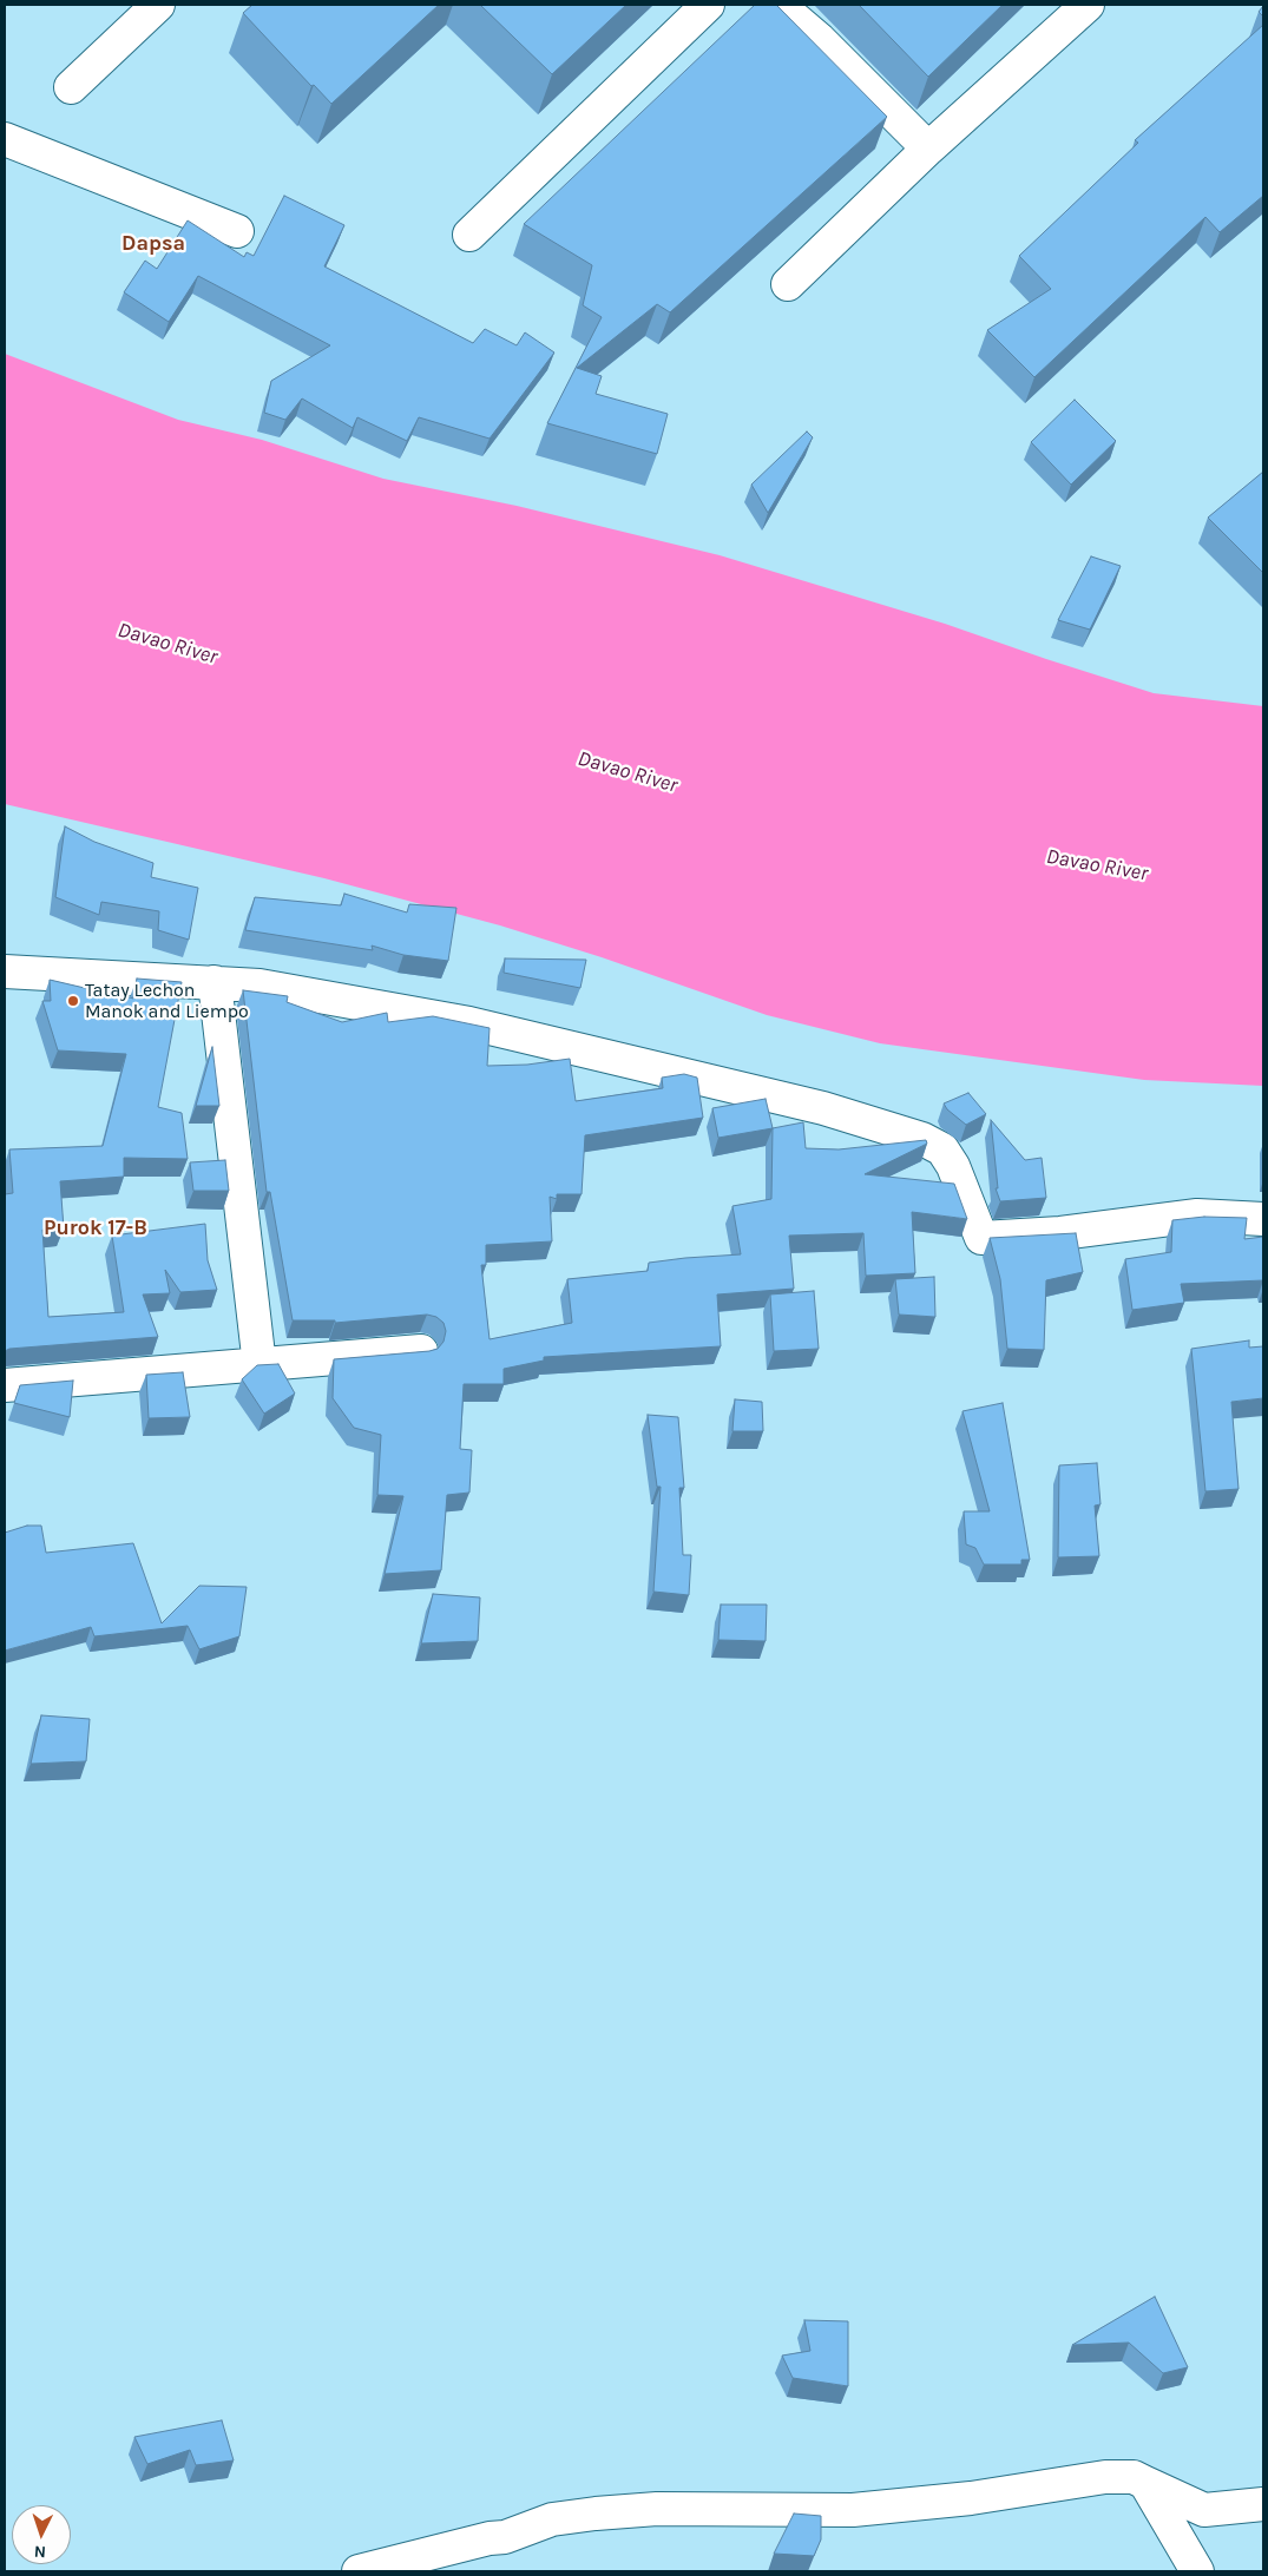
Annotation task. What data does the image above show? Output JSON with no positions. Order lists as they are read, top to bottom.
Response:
{
  "districts": ["Dapsa", "Purok 17-B"],
  "water": ["Davao River"],
  "places": ["Tatay Lechon Manok and Liempo"],
  "north": "bottom"
}
